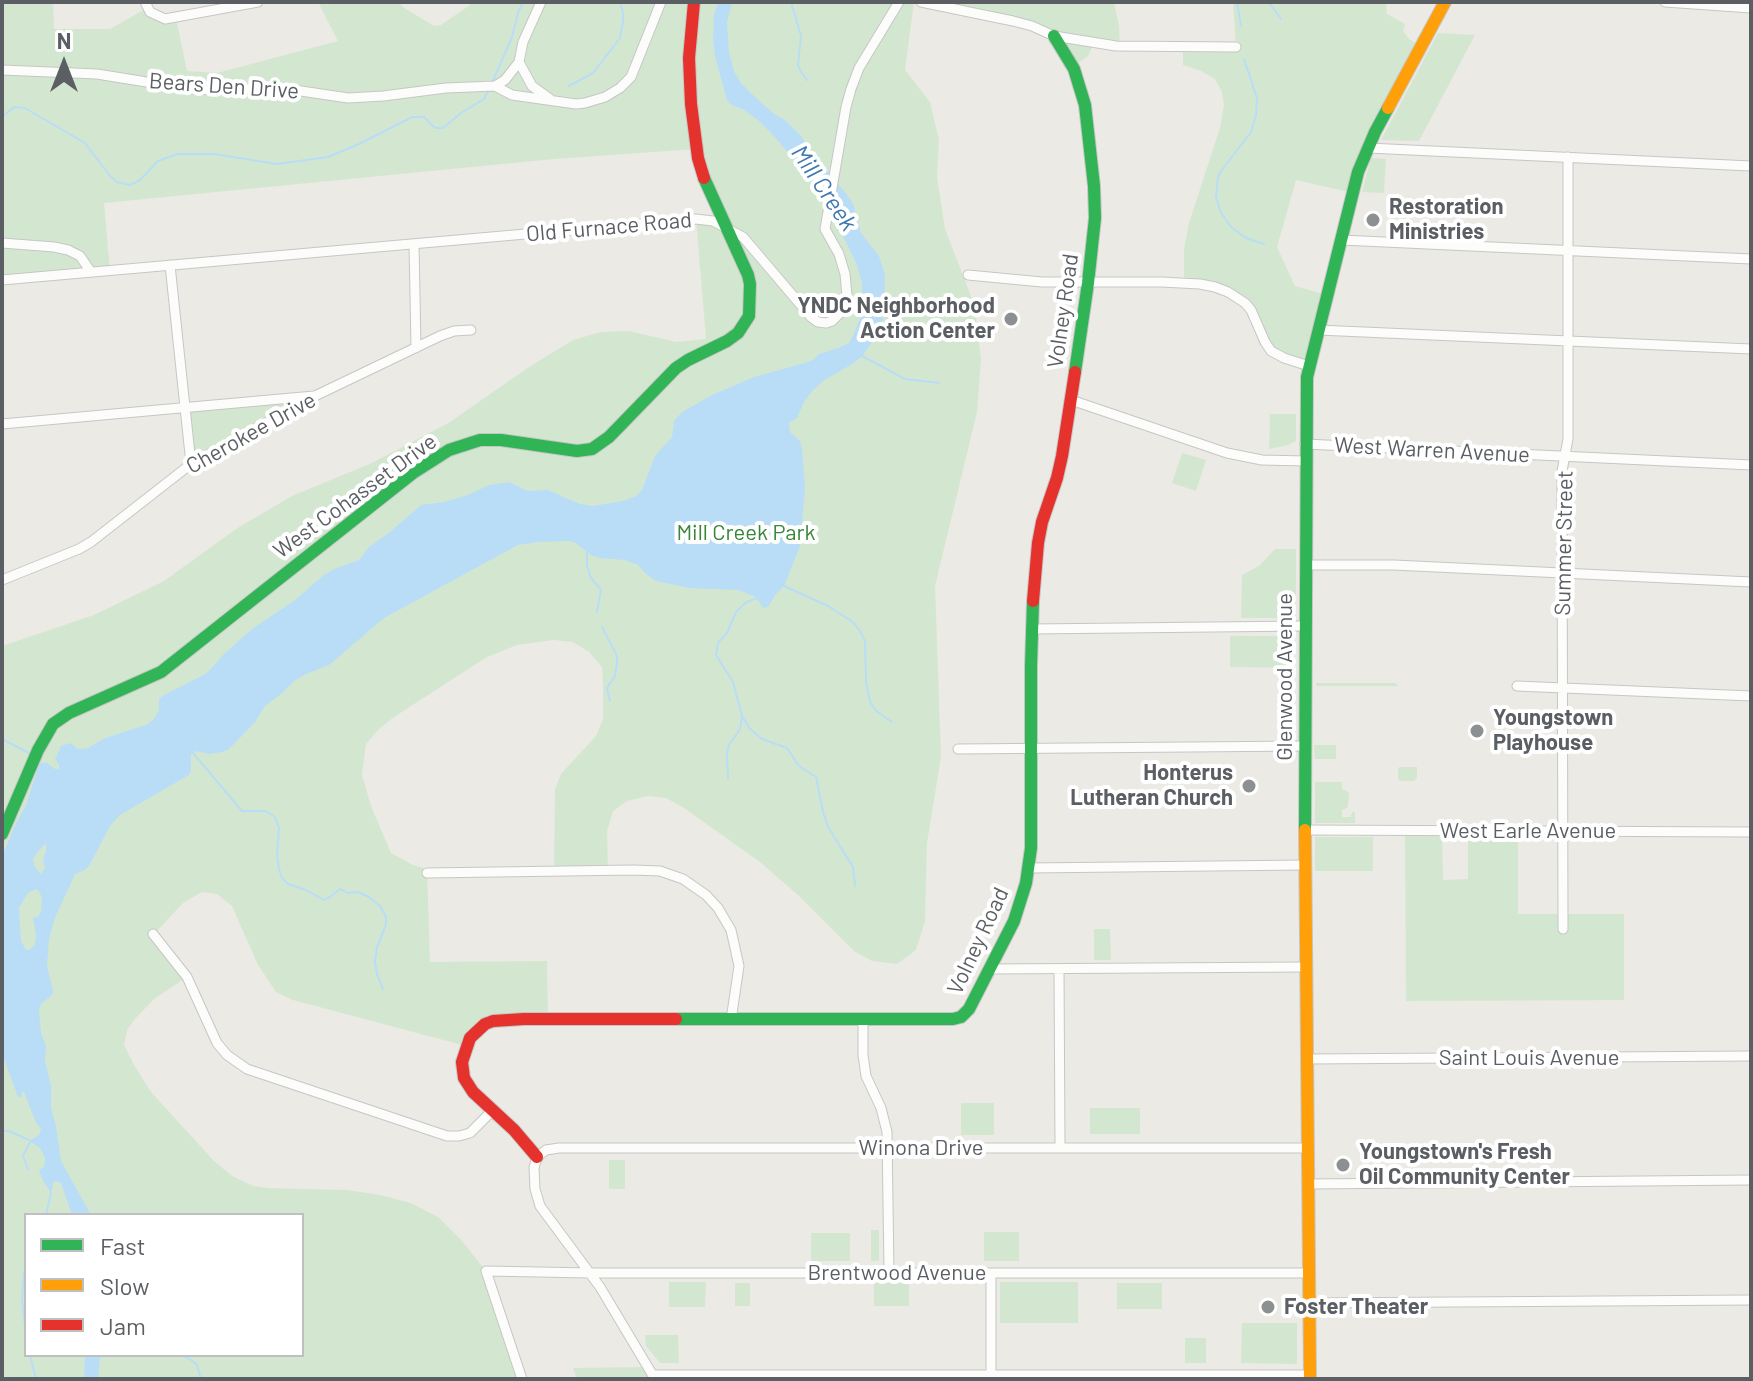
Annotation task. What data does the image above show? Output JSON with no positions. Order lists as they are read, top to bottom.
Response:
{
  "streets": {
    "street": [
      "Bears Den Drive",
      "Old Furnace Road",
      "Volney Road",
      "Cherokee Drive",
      "West Warren Avenue",
      "West Cohasset Drive",
      "Summer Street",
      "Glenwood Avenue",
      "West Earle Avenue",
      "Saint Louis Avenue",
      "Winona Drive",
      "Brentwood Avenue"
    ]
  },
  "crossings": [
    ["Old Furnace Road", "West Cohasset Drive"],
    ["Volney Road", "West Warren Avenue"],
    ["Volney Road", "Winona Drive"],
    ["West Warren Avenue", "Summer Street"],
    ["West Warren Avenue", "Glenwood Avenue"],
    ["Summer Street", "West Earle Avenue"],
    ["Glenwood Avenue", "West Earle Avenue"],
    ["Glenwood Avenue", "Saint Louis Avenue"],
    ["Glenwood Avenue", "Winona Drive"],
    ["Glenwood Avenue", "Brentwood Avenue"]
  ],
  "water": ["Mill Creek"],
  "parks": ["Mill Creek Park"],
  "places": [
    "Restoration Ministries",
    "YNDC Neighborhood Action Center",
    "Youngstown Playhouse",
    "Honterus Lutheran Church",
    "Youngstown's Fresh Oil Community Center",
    "Foster Theater"
  ],
  "legend": ["Fast", "Slow", "Jam"],
  "north": "top"
}
